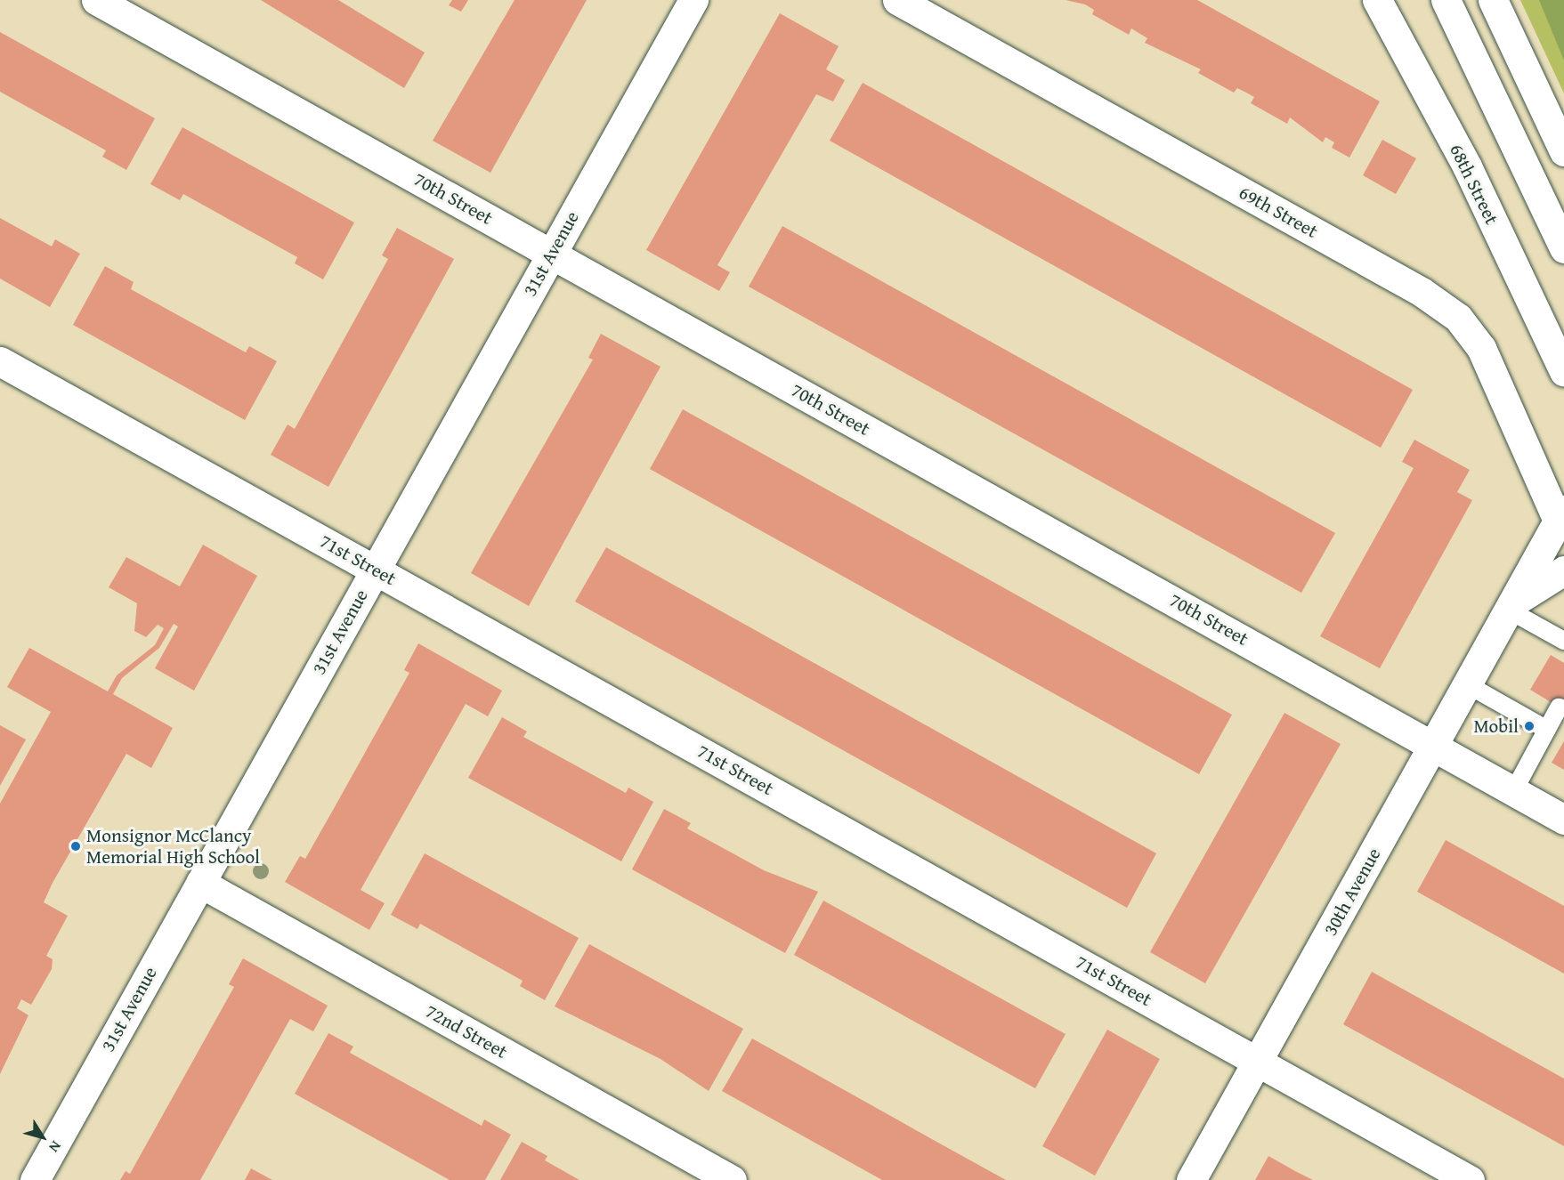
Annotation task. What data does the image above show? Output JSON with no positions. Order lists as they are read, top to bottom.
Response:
{
  "streets": {
    "main road": [
      "68th Street",
      "70th Street",
      "69th Street",
      "31st Avenue",
      "71st Street",
      "30th Avenue",
      "72nd Street"
    ]
  },
  "crossings": [
    ["70th Street", "31st Avenue"],
    ["70th Street", "30th Avenue"],
    ["69th Street", "30th Avenue"],
    ["31st Avenue", "71st Street"],
    ["31st Avenue", "72nd Street"],
    ["71st Street", "30th Avenue"]
  ],
  "places": ["Mobil", "Monsignor McClancy Memorial High School"],
  "north": "bottom right"
}
